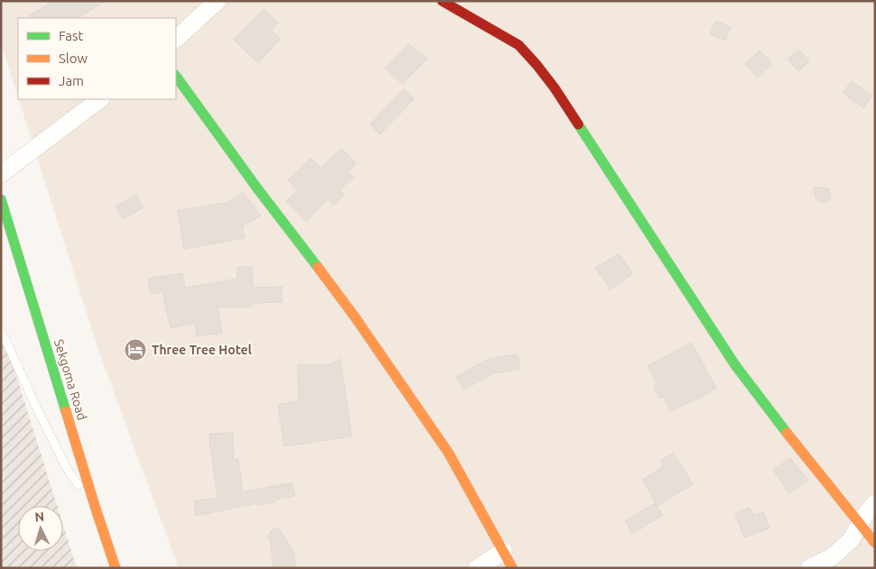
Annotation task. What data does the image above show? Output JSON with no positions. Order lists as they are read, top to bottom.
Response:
{
  "streets": {
    "main road": ["Sekgoma Road"]
  },
  "places": {
    "hotel": ["Three Tree Hotel"]
  },
  "legend": ["Fast", "Slow", "Jam"],
  "north": "top"
}
